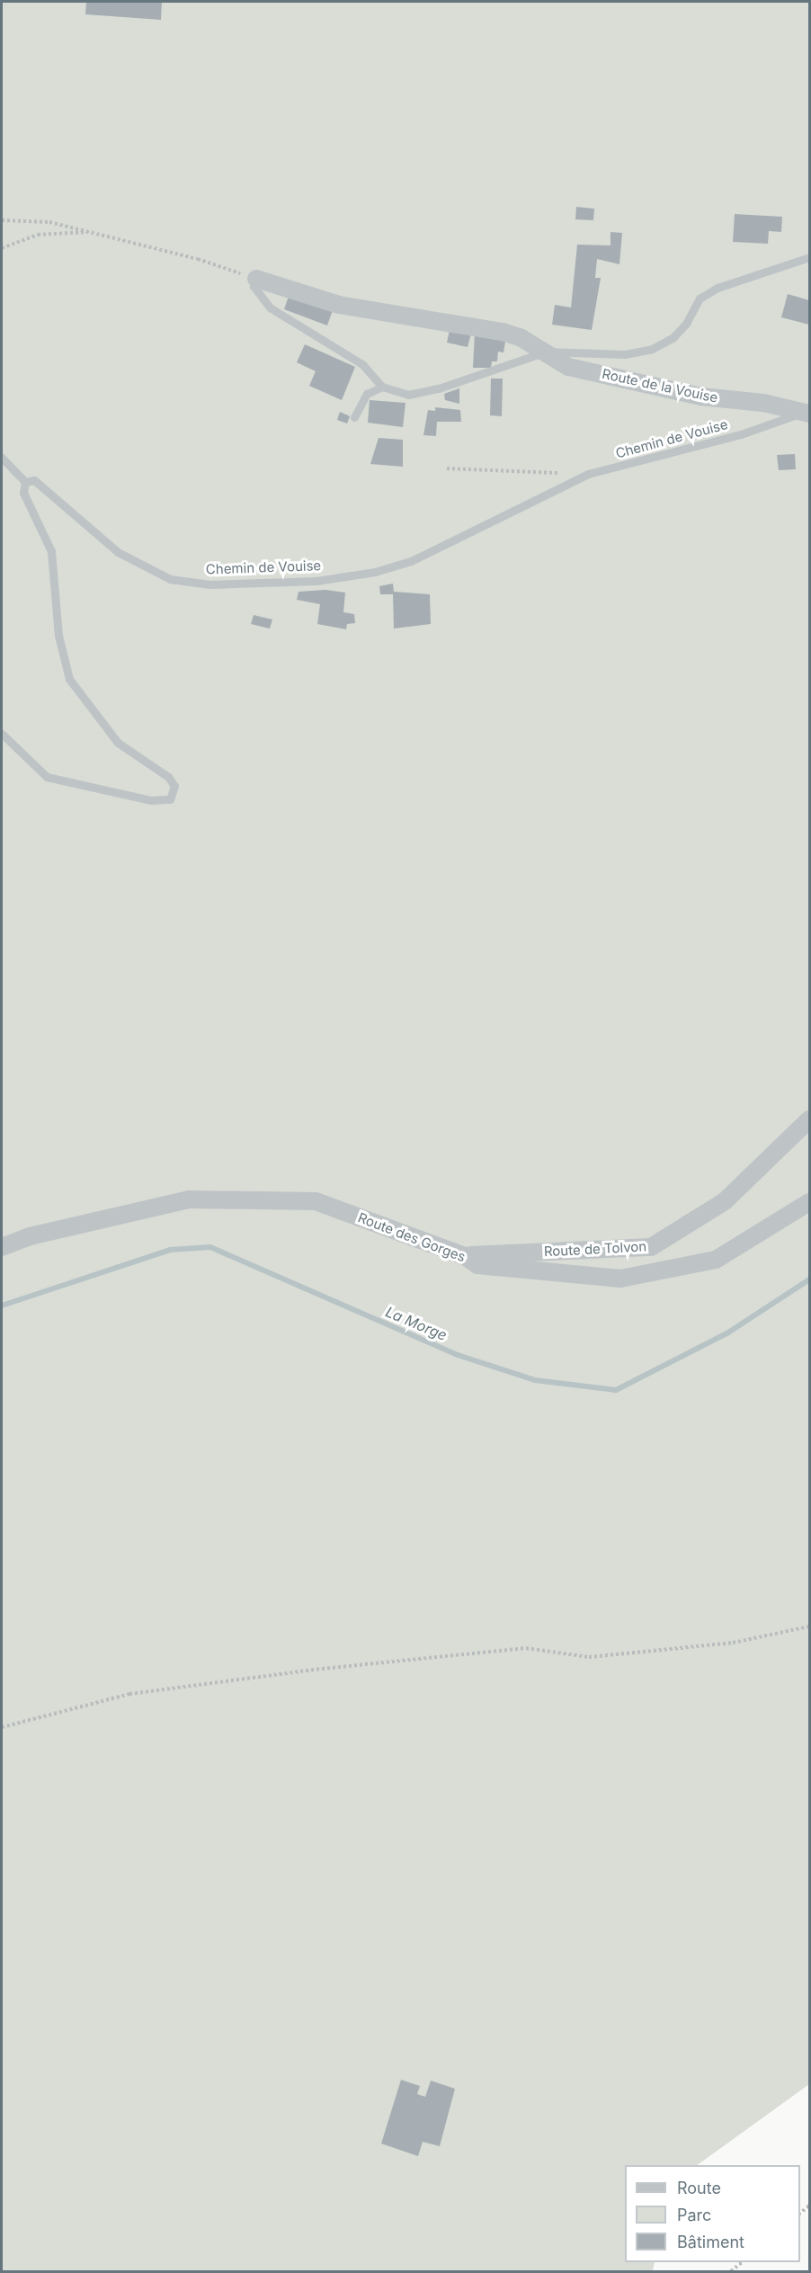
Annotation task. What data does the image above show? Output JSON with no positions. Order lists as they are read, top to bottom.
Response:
{
  "streets": {
    "street": ["Route de la Vouise", "Route des Gorges", "Route de Tolvon"],
    "lane": ["Chemin de Vouise"]
  },
  "crossings": [
    ["Route de la Vouise", "Chemin de Vouise"],
    ["Route des Gorges", "Route de Tolvon"]
  ],
  "water": ["La Morge"],
  "legend": ["Route", "Parc", "Bâtiment"]
}
